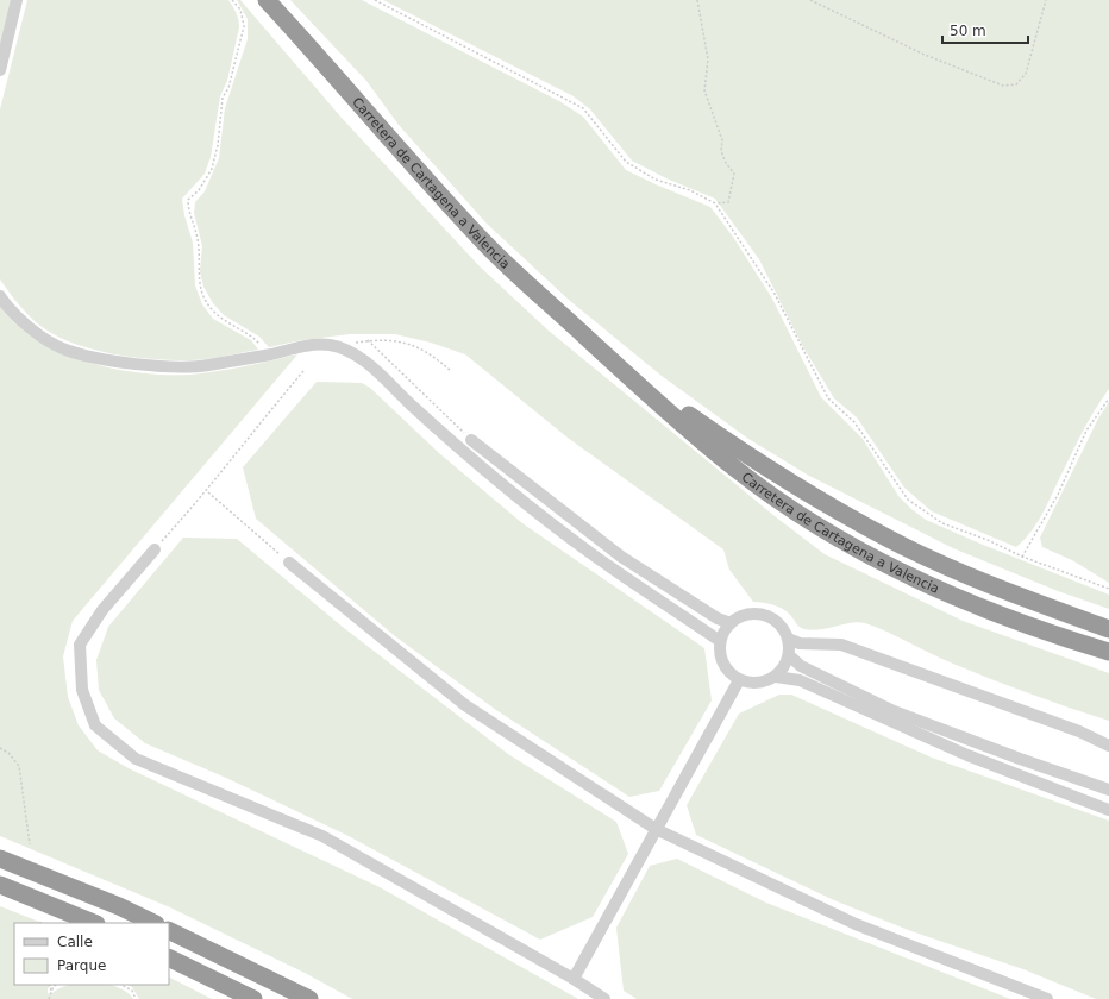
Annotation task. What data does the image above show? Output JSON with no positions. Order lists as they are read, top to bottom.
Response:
{
  "streets": {
    "highway": ["Carretera de Cartagena a Valencia"]
  },
  "legend": ["Calle", "Parque"],
  "scale_bar": "50 m"
}
